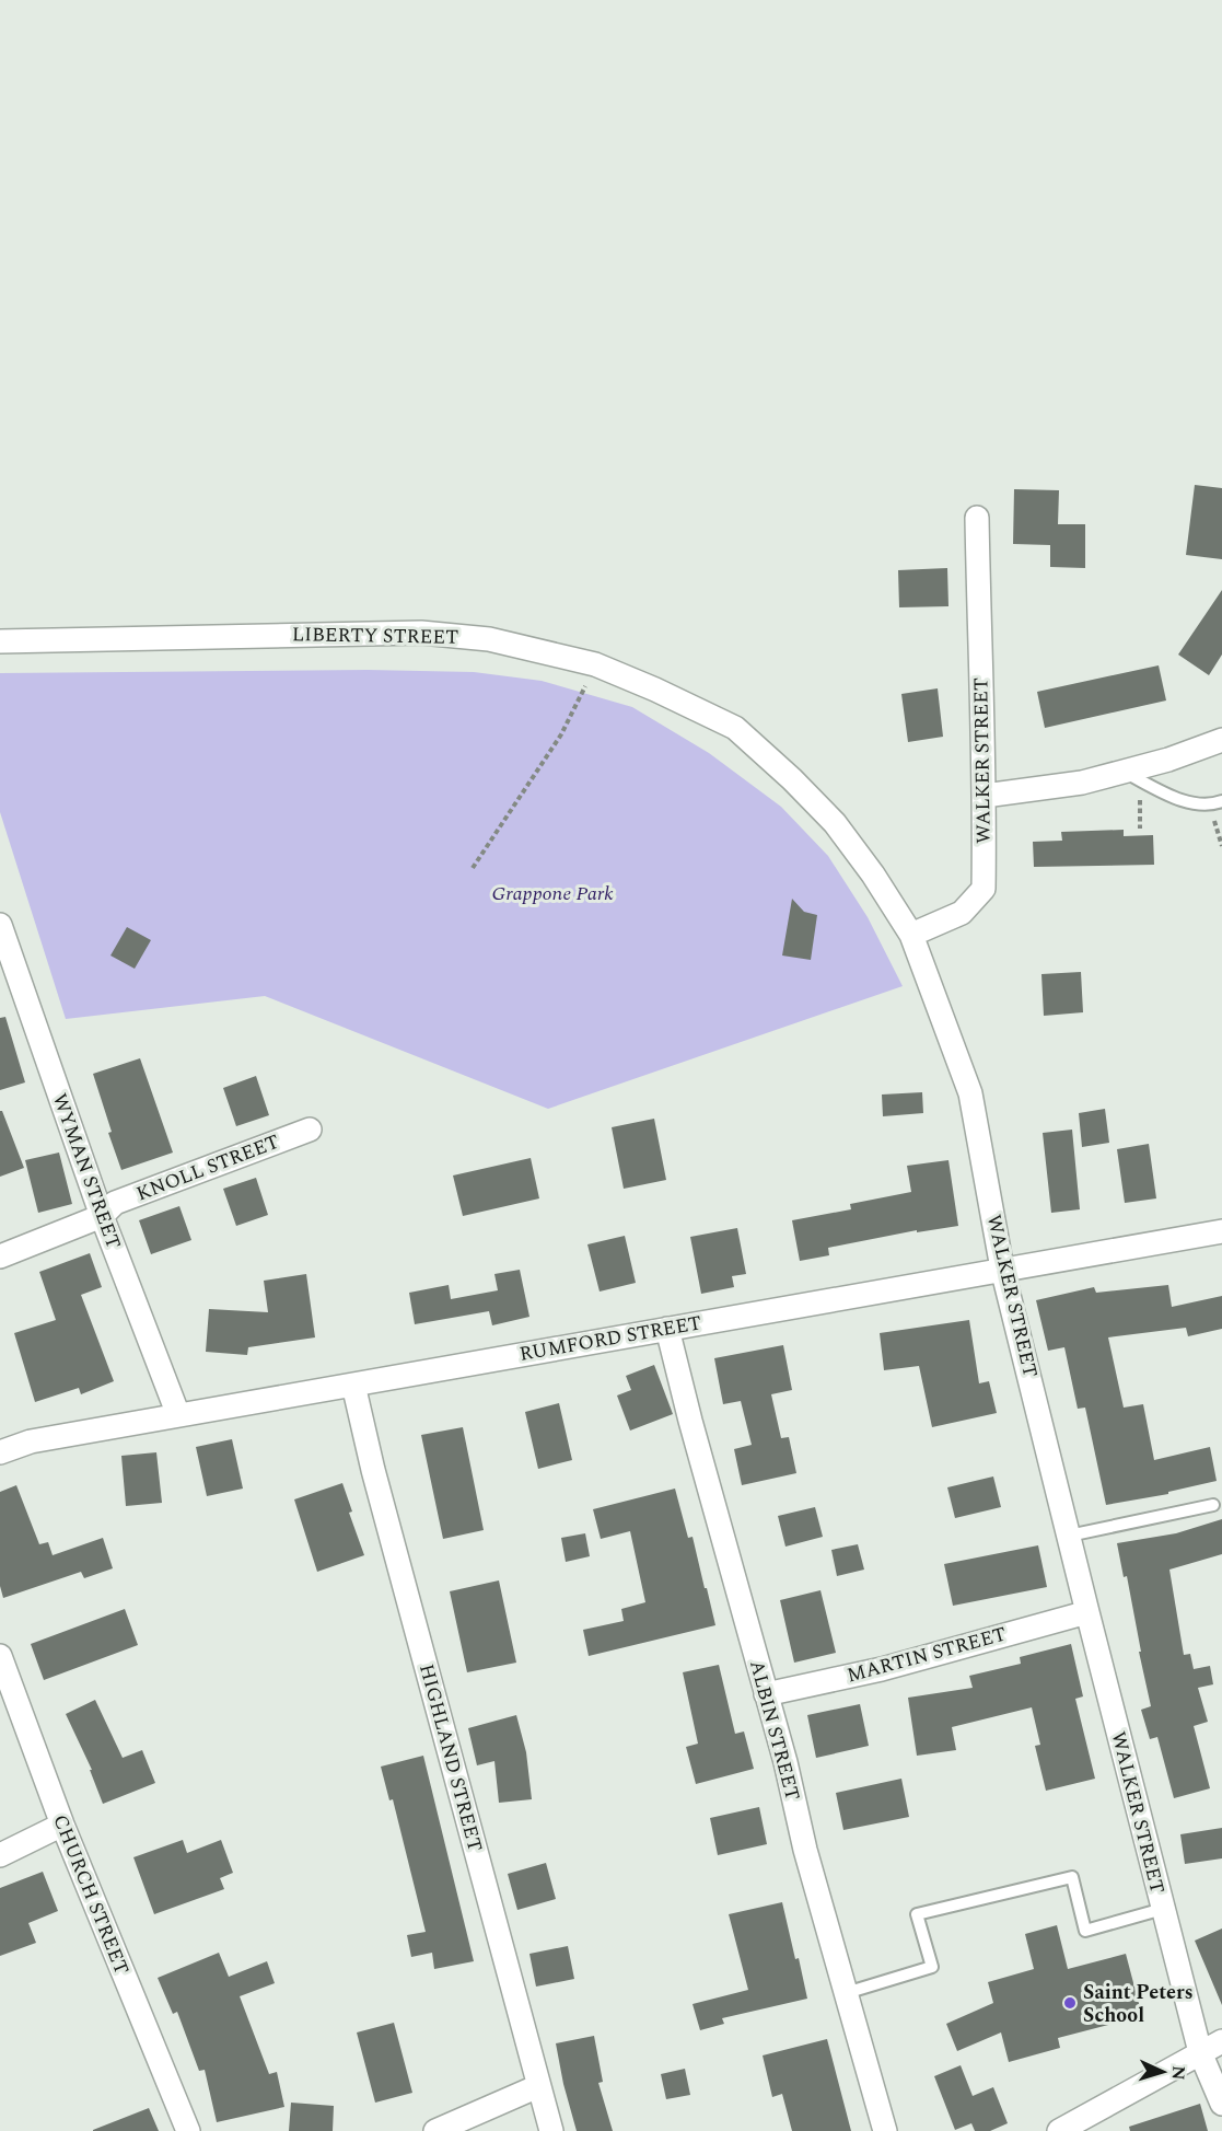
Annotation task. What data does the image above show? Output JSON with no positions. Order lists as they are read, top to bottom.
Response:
{
  "streets": {
    "street": [
      "LIBERTY STREET",
      "WALKER STREET",
      "KNOLL STREET",
      "WYMAN STREET",
      "RUMFORD STREET",
      "MARTIN STREET",
      "ALBIN STREET",
      "HIGHLAND STREET",
      "CHURCH STREET"
    ]
  },
  "crossings": [
    ["LIBERTY STREET", "WALKER STREET"],
    ["WALKER STREET", "RUMFORD STREET"],
    ["WALKER STREET", "MARTIN STREET"],
    ["KNOLL STREET", "WYMAN STREET"],
    ["WYMAN STREET", "RUMFORD STREET"],
    ["RUMFORD STREET", "ALBIN STREET"],
    ["RUMFORD STREET", "HIGHLAND STREET"],
    ["MARTIN STREET", "ALBIN STREET"]
  ],
  "parks": ["Grappone Park"],
  "places": ["Saint Peters School"],
  "north": "right"
}
